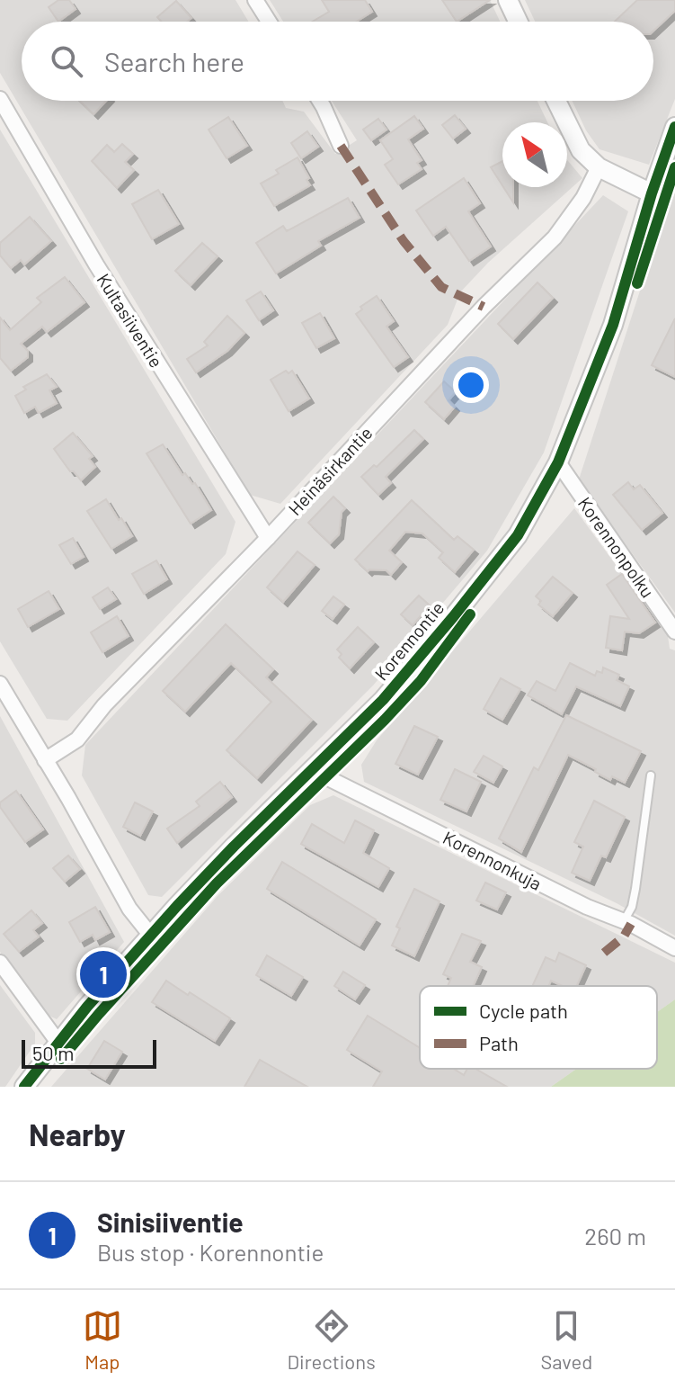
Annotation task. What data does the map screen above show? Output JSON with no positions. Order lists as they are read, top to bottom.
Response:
{
  "streets": {
    "street": [
      "Kultasiiventie",
      "Heinäsirkantie",
      "Korennonpolku",
      "Korennontie",
      "Korennonkuja"
    ]
  },
  "crossings": [
    ["Kultasiiventie", "Heinäsirkantie"],
    ["Korennonpolku", "Korennontie"],
    ["Korennontie", "Korennonkuja"]
  ],
  "legend": ["Cycle path", "Path"],
  "scale_bar": "50 m",
  "north": "top left",
  "page": {
    "search": "Search here",
    "pins": "1",
    "scale": "50 m",
    "heading": "Nearby",
    "list": [
      {
        "mark": "1",
        "name": "Sinisiiventie",
        "note": "Bus stop · Korennontie",
        "value": "260 m"
      }
    ],
    "nav": ["Map", "Directions", "Saved"]
  }
}
